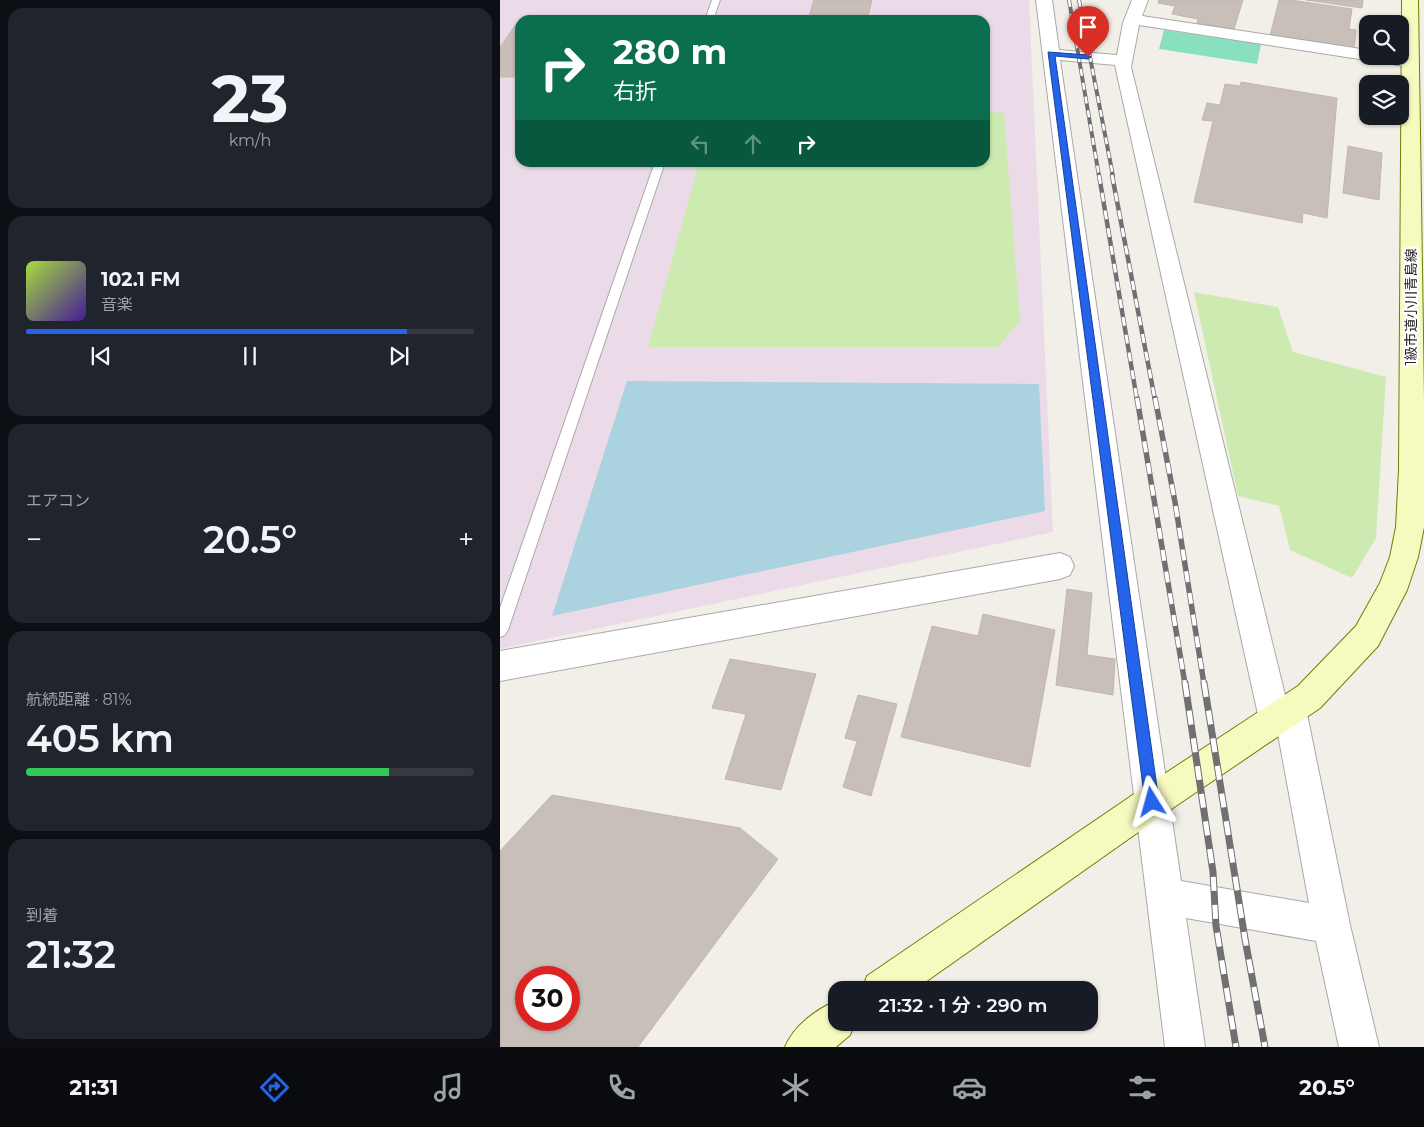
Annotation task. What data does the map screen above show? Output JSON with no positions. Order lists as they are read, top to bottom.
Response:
{
  "streets": {
    "street": ["1級市道小川青島線"]
  },
  "page": {
    "tile": [
      ["23", "km/h"],
      "エアコン",
      ["航続距離 · 81%", "405 km"],
      ["到着", "21:32"]
    ],
    "turn": ["280 m", "右折"],
    "song": ["102.1 FM", "音楽"],
    "heat": ["−", "20.5°", "+"],
    "limit": "30",
    "trip": "21:32 · 1 分 · 290 m",
    "tabs": ["21:31", "20.5°"]
  }
}
